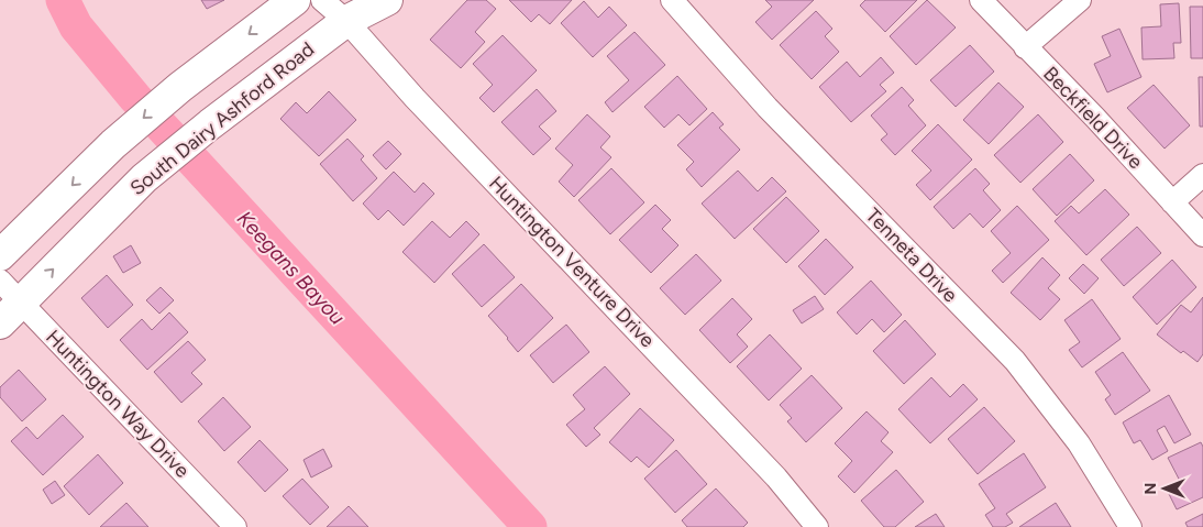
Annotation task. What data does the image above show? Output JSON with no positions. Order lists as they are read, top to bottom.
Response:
{
  "streets": {
    "main road": ["South Dairy Ashford Road"],
    "street": [
      "Beckfield Drive",
      "Tenneta Drive",
      "Huntington Venture Drive",
      "Huntington Way Drive"
    ]
  },
  "crossings": [
    ["South Dairy Ashford Road", "Huntington Venture Drive"],
    ["South Dairy Ashford Road", "Huntington Way Drive"]
  ],
  "water": ["Keegans Bayou"],
  "north": "left"
}
